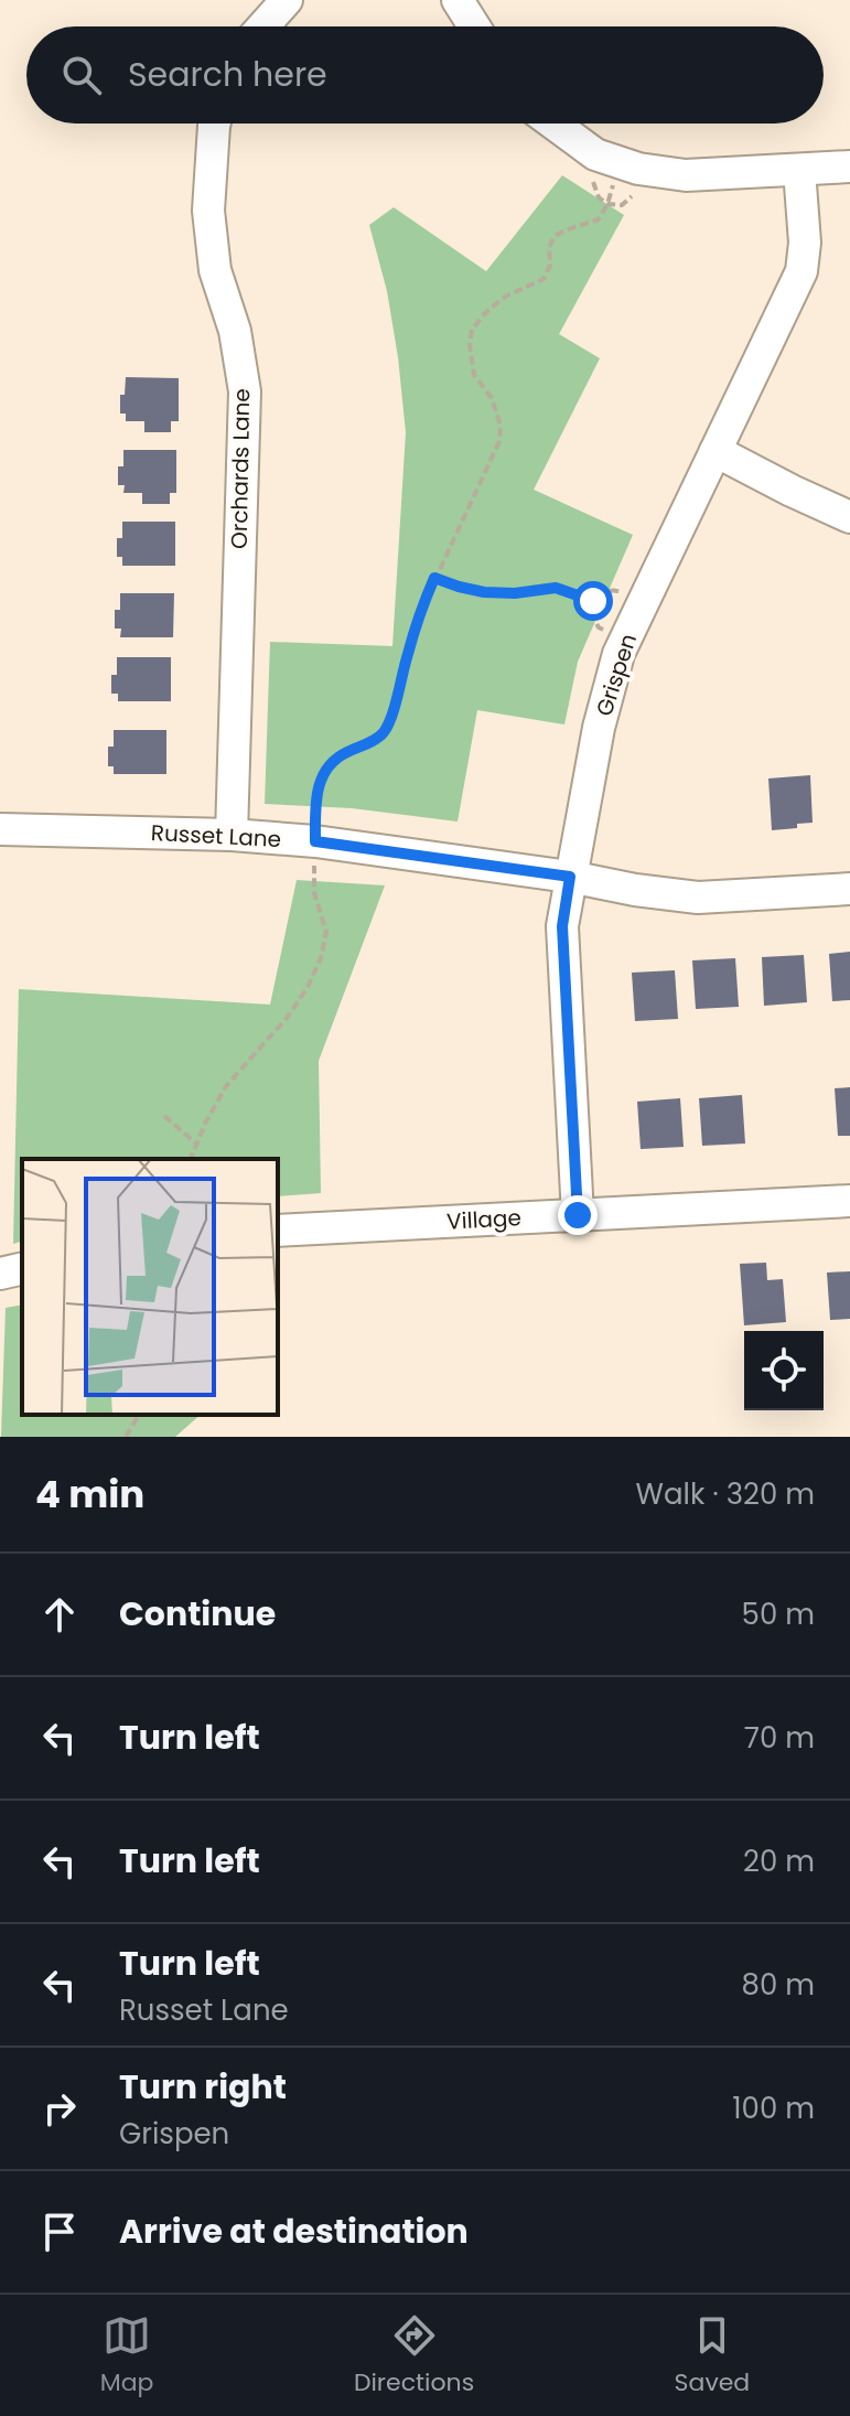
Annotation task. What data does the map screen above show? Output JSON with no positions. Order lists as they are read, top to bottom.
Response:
{
  "streets": {
    "street": [
      "Orchards Lane",
      "Grispen",
      "Russet Lane",
      "Village"
    ]
  },
  "crossings": [
    ["Orchards Lane", "Russet Lane"],
    ["Grispen", "Russet Lane"],
    ["Grispen", "Village"]
  ],
  "page": {
    "search": "Search here",
    "heading": ["4 min", "Walk · 320 m"],
    "list": [
      ["Continue", "50 m"],
      ["Turn left", "70 m"],
      ["Turn left", "20 m"],
      ["Turn left", "Russet Lane", "80 m"],
      ["Turn right", "Grispen", "100 m"],
      "Arrive at destination"
    ],
    "nav": ["Map", "Directions", "Saved"]
  }
}
